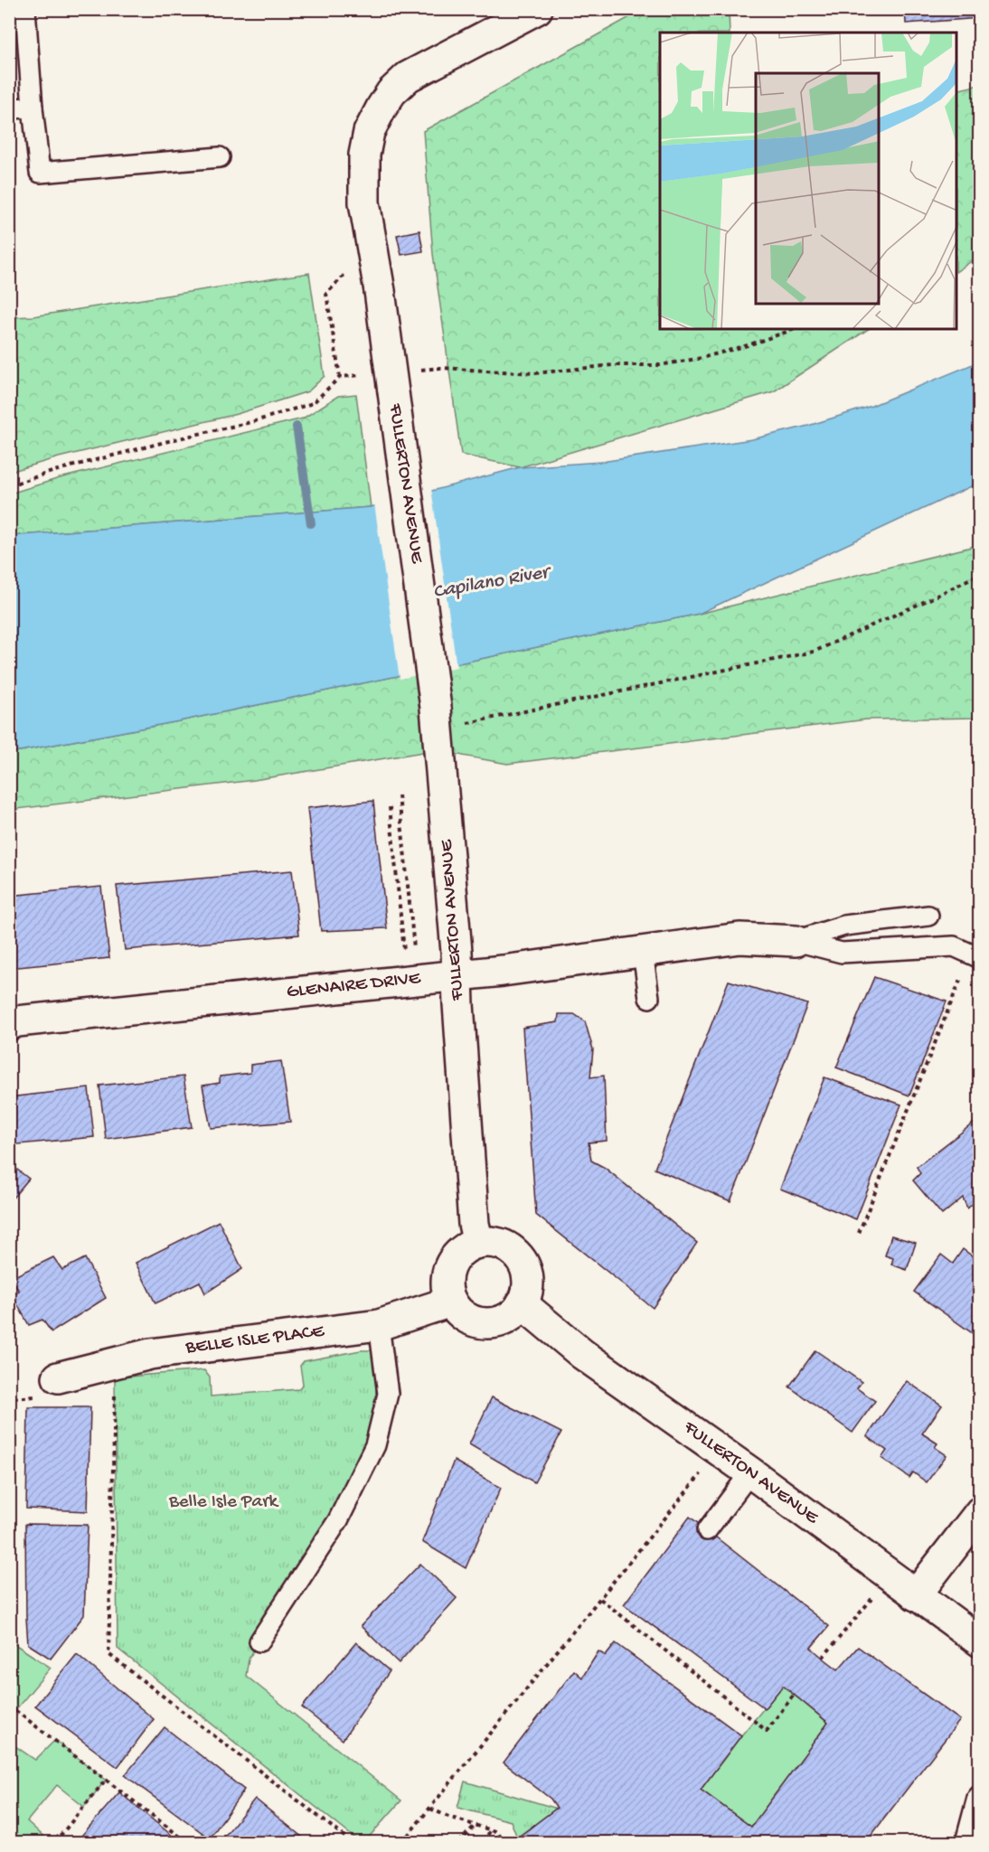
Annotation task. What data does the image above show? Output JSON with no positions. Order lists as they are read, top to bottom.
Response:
{
  "streets": {
    "street": ["FULLERTON AVENUE", "GLENAIRE DRIVE", "BELLE ISLE PLACE"]
  },
  "crossings": [
    ["FULLERTON AVENUE", "GLENAIRE DRIVE"],
    ["FULLERTON AVENUE", "BELLE ISLE PLACE"]
  ],
  "water": ["Capilano River"],
  "parks": ["Belle Isle Park"]
}
